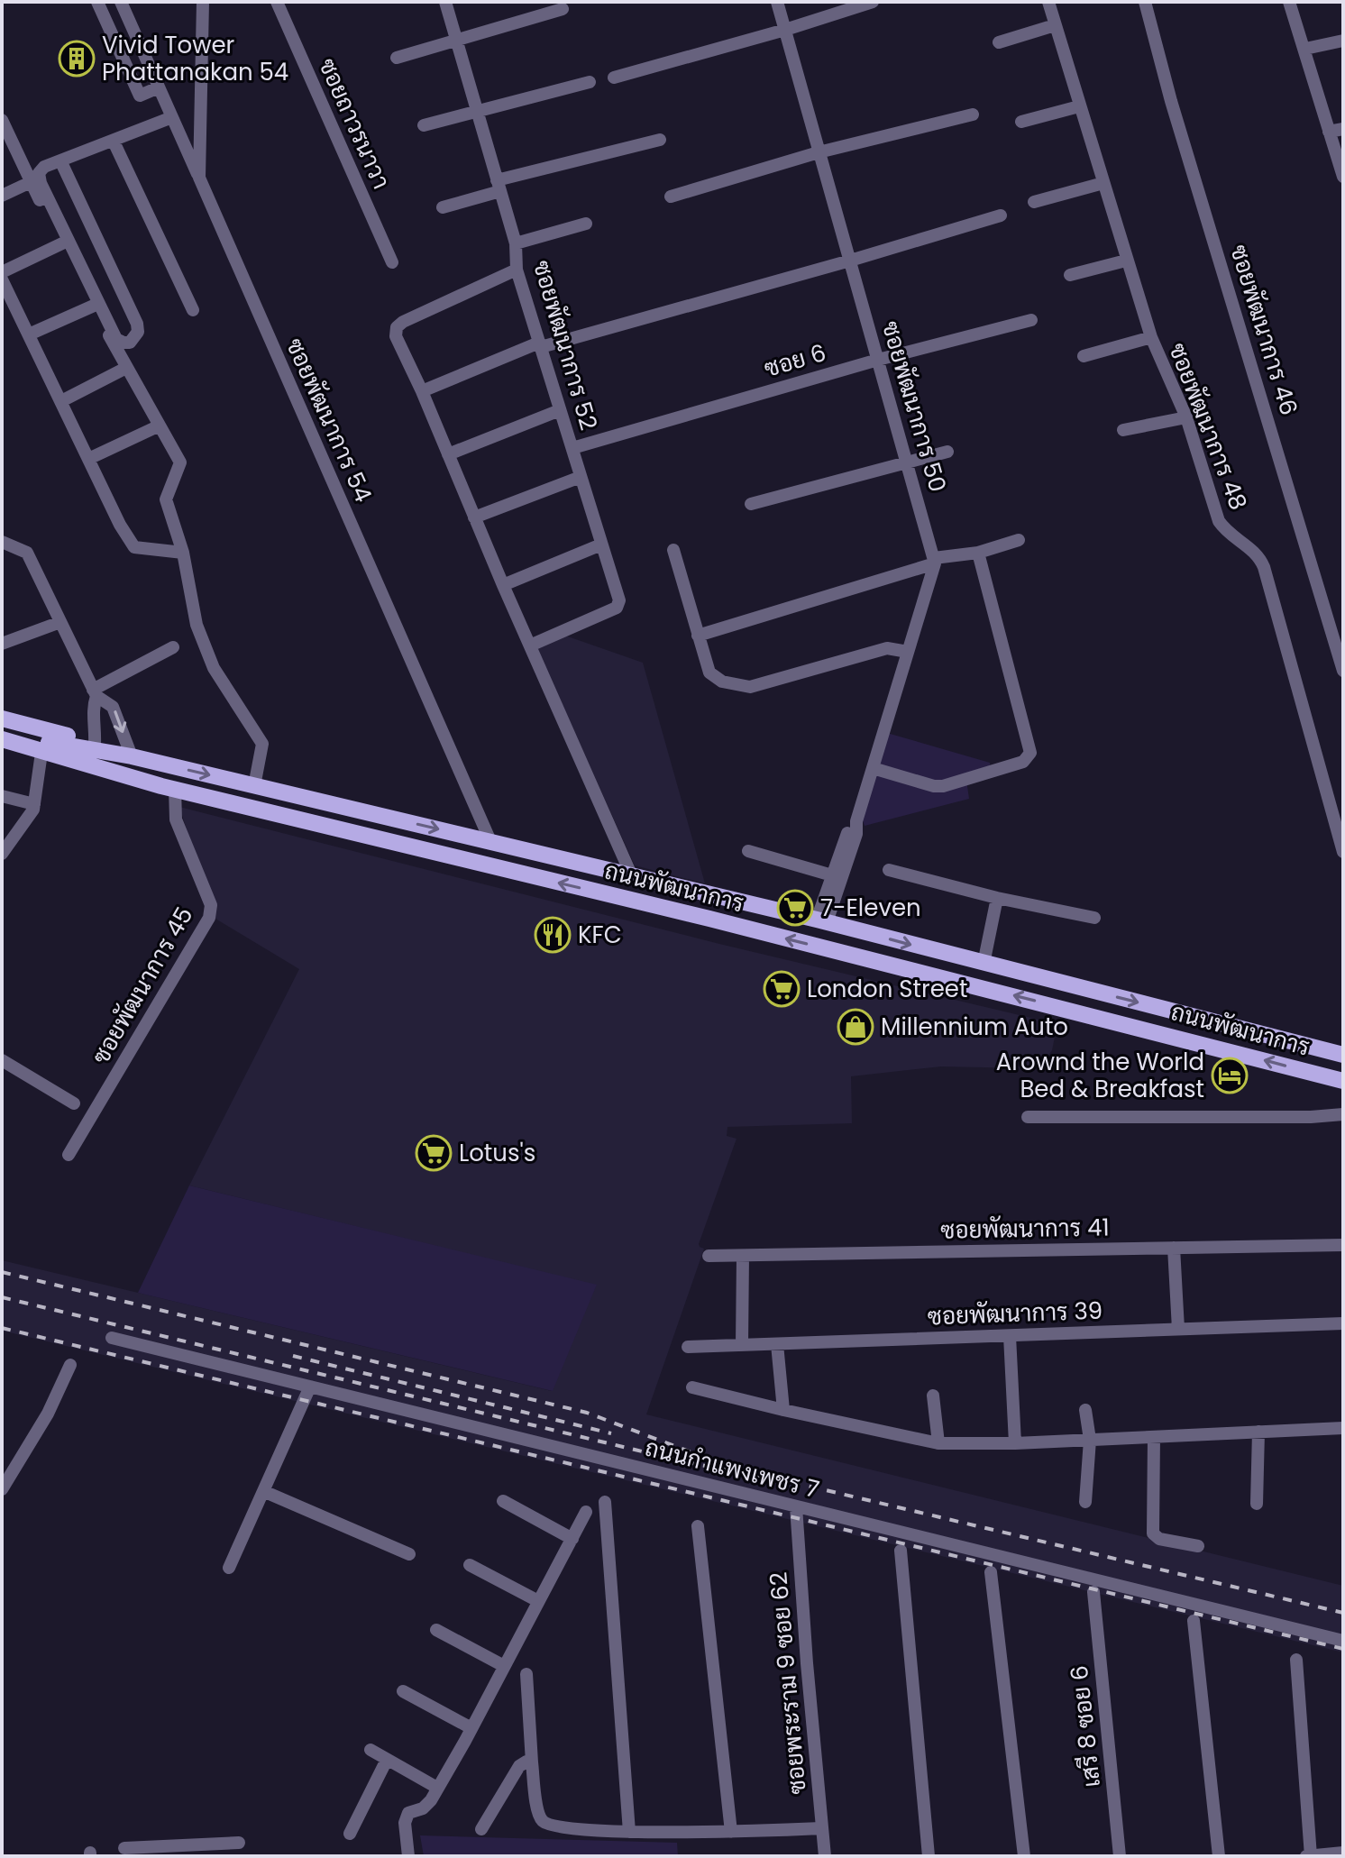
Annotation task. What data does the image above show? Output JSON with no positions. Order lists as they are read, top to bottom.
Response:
{
  "streets": {
    "main road": ["ถนนพัฒนาการ"],
    "street": [
      "ซอยถาวรนาวา",
      "ซอยพัฒนาการ 46",
      "ซอยพัฒนาการ 52",
      "ซอย 6",
      "ซอยพัฒนาการ 50",
      "ซอยพัฒนาการ 54",
      "ซอยพัฒนาการ 48",
      "ซอยพัฒนาการ 45",
      "ซอยพัฒนาการ 41",
      "ซอยพัฒนาการ 39",
      "ถนนกำแพงเพชร 7",
      "ซอยพระราม 9 ซอย 62",
      "เสรี 8 ซอย 6"
    ]
  },
  "crossings": [
    ["ซอยพัฒนาการ 52", "ซอย 6"],
    ["ซอย 6", "ซอยพัฒนาการ 50"],
    ["ซอยพัฒนาการ 54", "ถนนพัฒนาการ"],
    ["ถนนพัฒนาการ", "ซอยพัฒนาการ 45"],
    ["ถนนกำแพงเพชร 7", "ซอยพระราม 9 ซอย 62"]
  ],
  "places": {
    "building": ["Vivid Tower Phattanakan 54"],
    "supermarket": ["7-Eleven", "London Street", "Lotus's"],
    "restaurant": ["KFC"],
    "shop": ["Millennium Auto"],
    "hotel": ["Arownd the World Bed & Breakfast"]
  }
}
